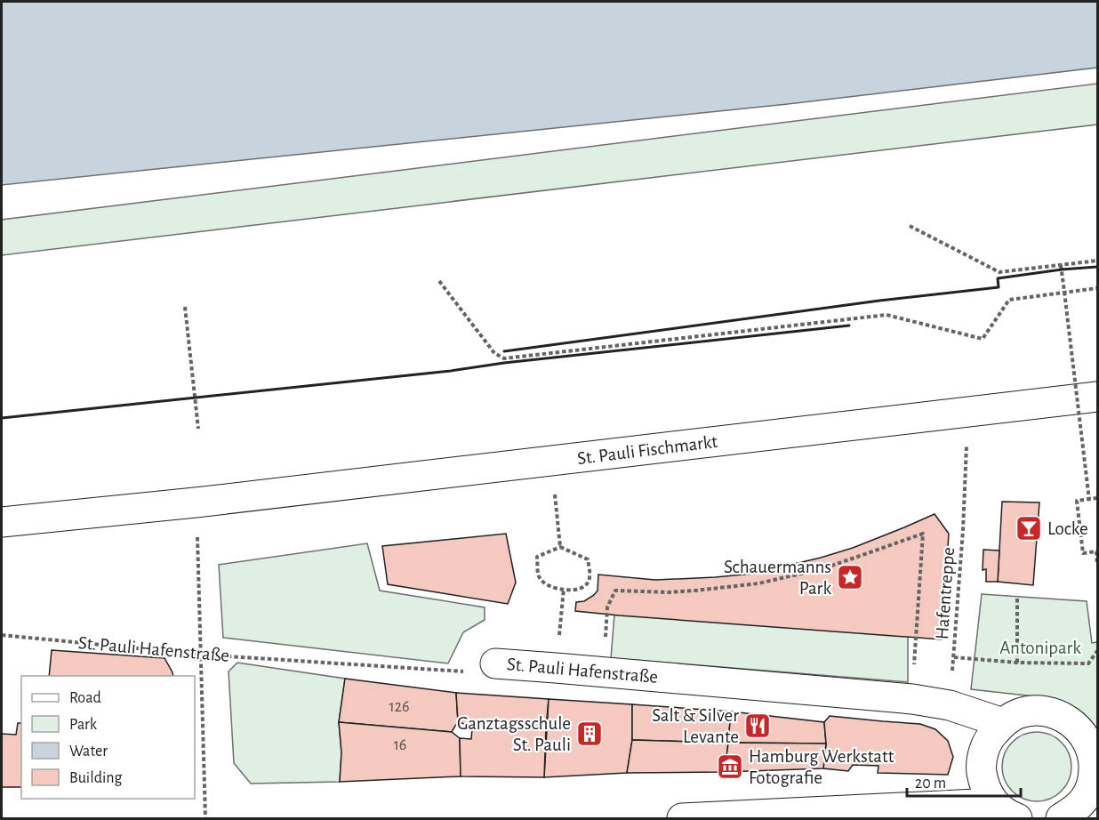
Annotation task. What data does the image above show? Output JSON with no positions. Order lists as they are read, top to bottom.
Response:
{
  "streets": {
    "main road": ["St. Pauli Fischmarkt", "St. Pauli Hafenstraße"],
    "path": ["Hafentreppe"]
  },
  "crossings": [
    ["St. Pauli Fischmarkt", "Hafentreppe"]
  ],
  "parks": ["Antonipark"],
  "places": {
    "bar": ["Locke"],
    "place": ["Schauermanns Park"],
    "restaurant": ["Salt & Silver Levante"],
    "building": ["Ganztagsschule St. Pauli"],
    "museum": ["Hamburg Werkstatt Fotografie"]
  },
  "house_numbers": ["126", "16"],
  "legend": [
    "Road",
    "Park",
    "Water",
    "Building"
  ],
  "scale_bar": "20 m"
}
